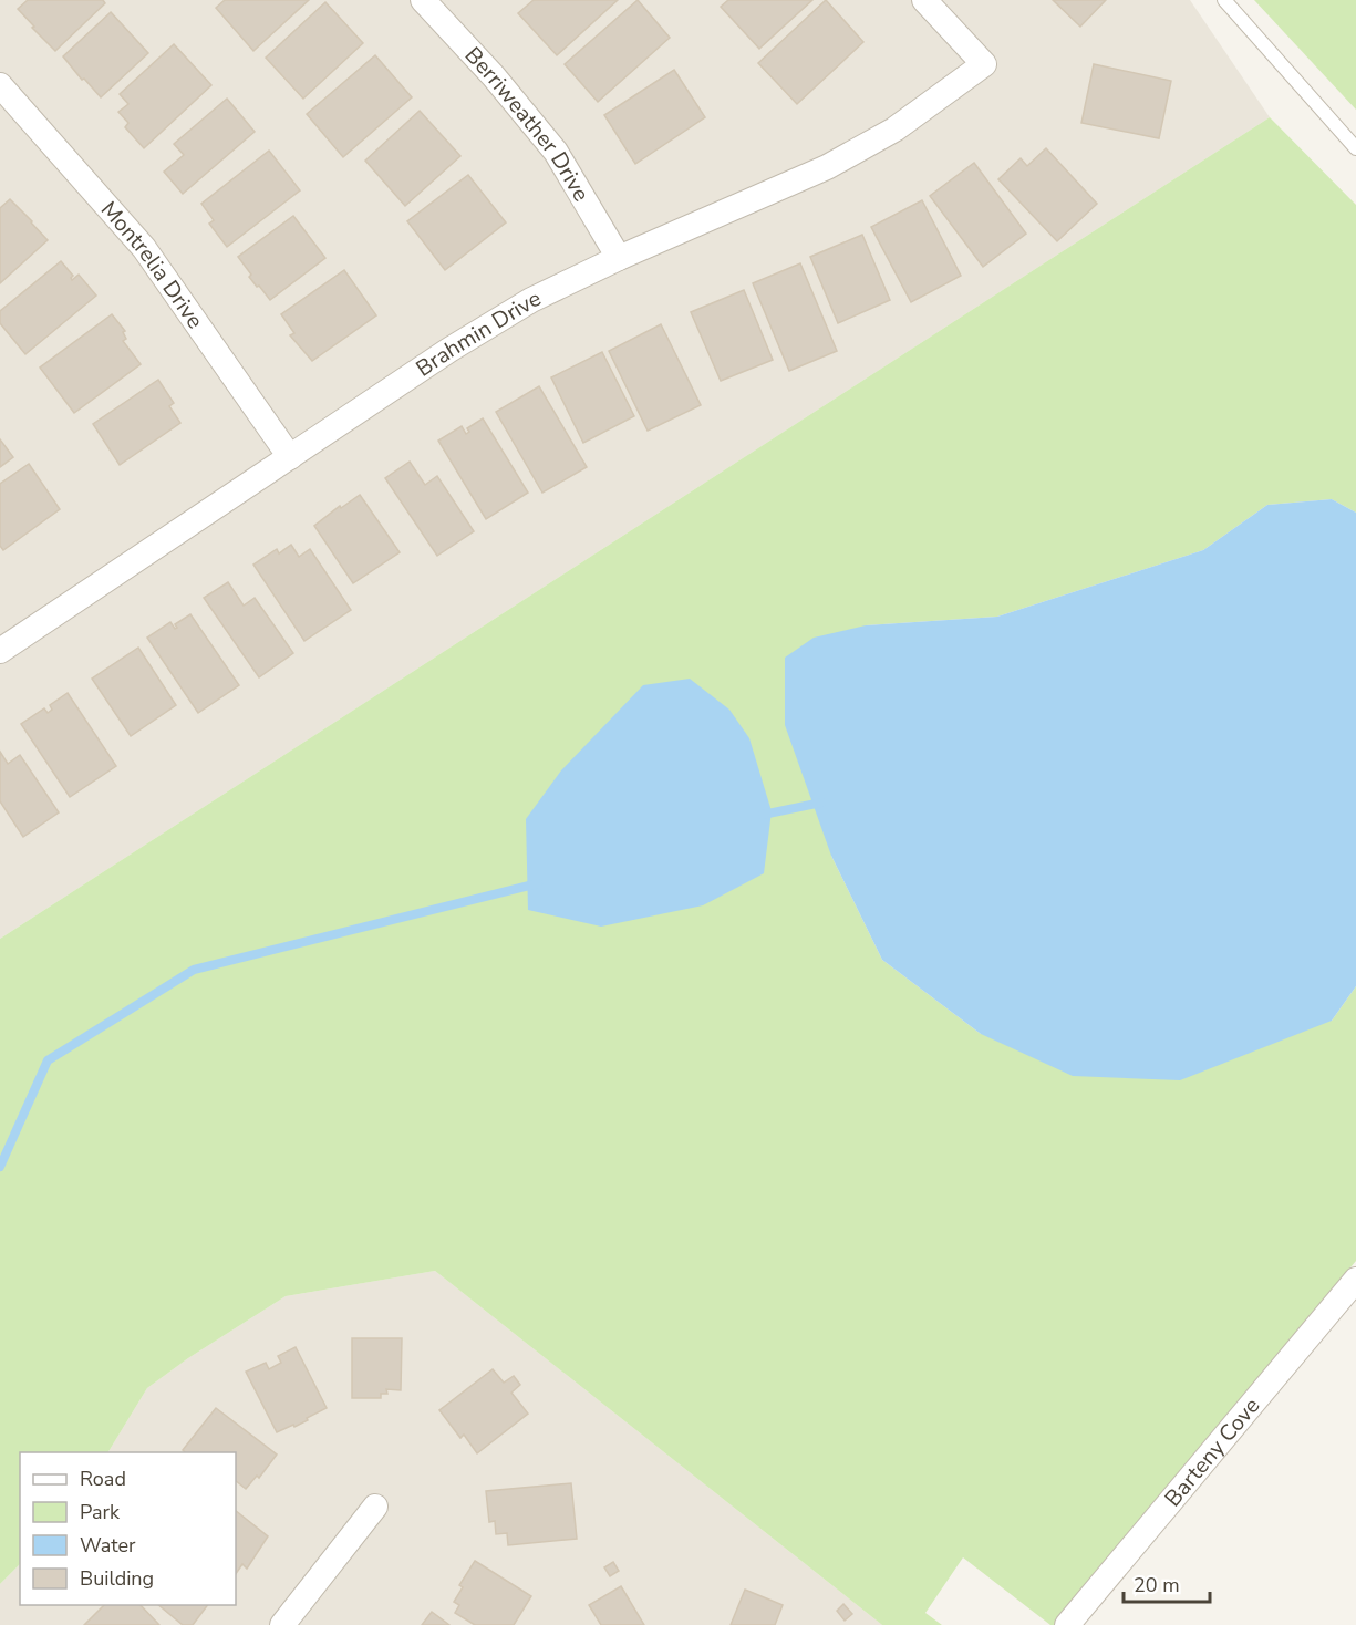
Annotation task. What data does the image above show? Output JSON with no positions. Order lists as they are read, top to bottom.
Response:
{
  "streets": {
    "street": [
      "Berriweather Drive",
      "Montrelia Drive",
      "Brahmin Drive",
      "Barteny Cove"
    ]
  },
  "crossings": [
    ["Berriweather Drive", "Brahmin Drive"],
    ["Montrelia Drive", "Brahmin Drive"]
  ],
  "legend": [
    "Road",
    "Park",
    "Water",
    "Building"
  ],
  "scale_bar": "20 m"
}
